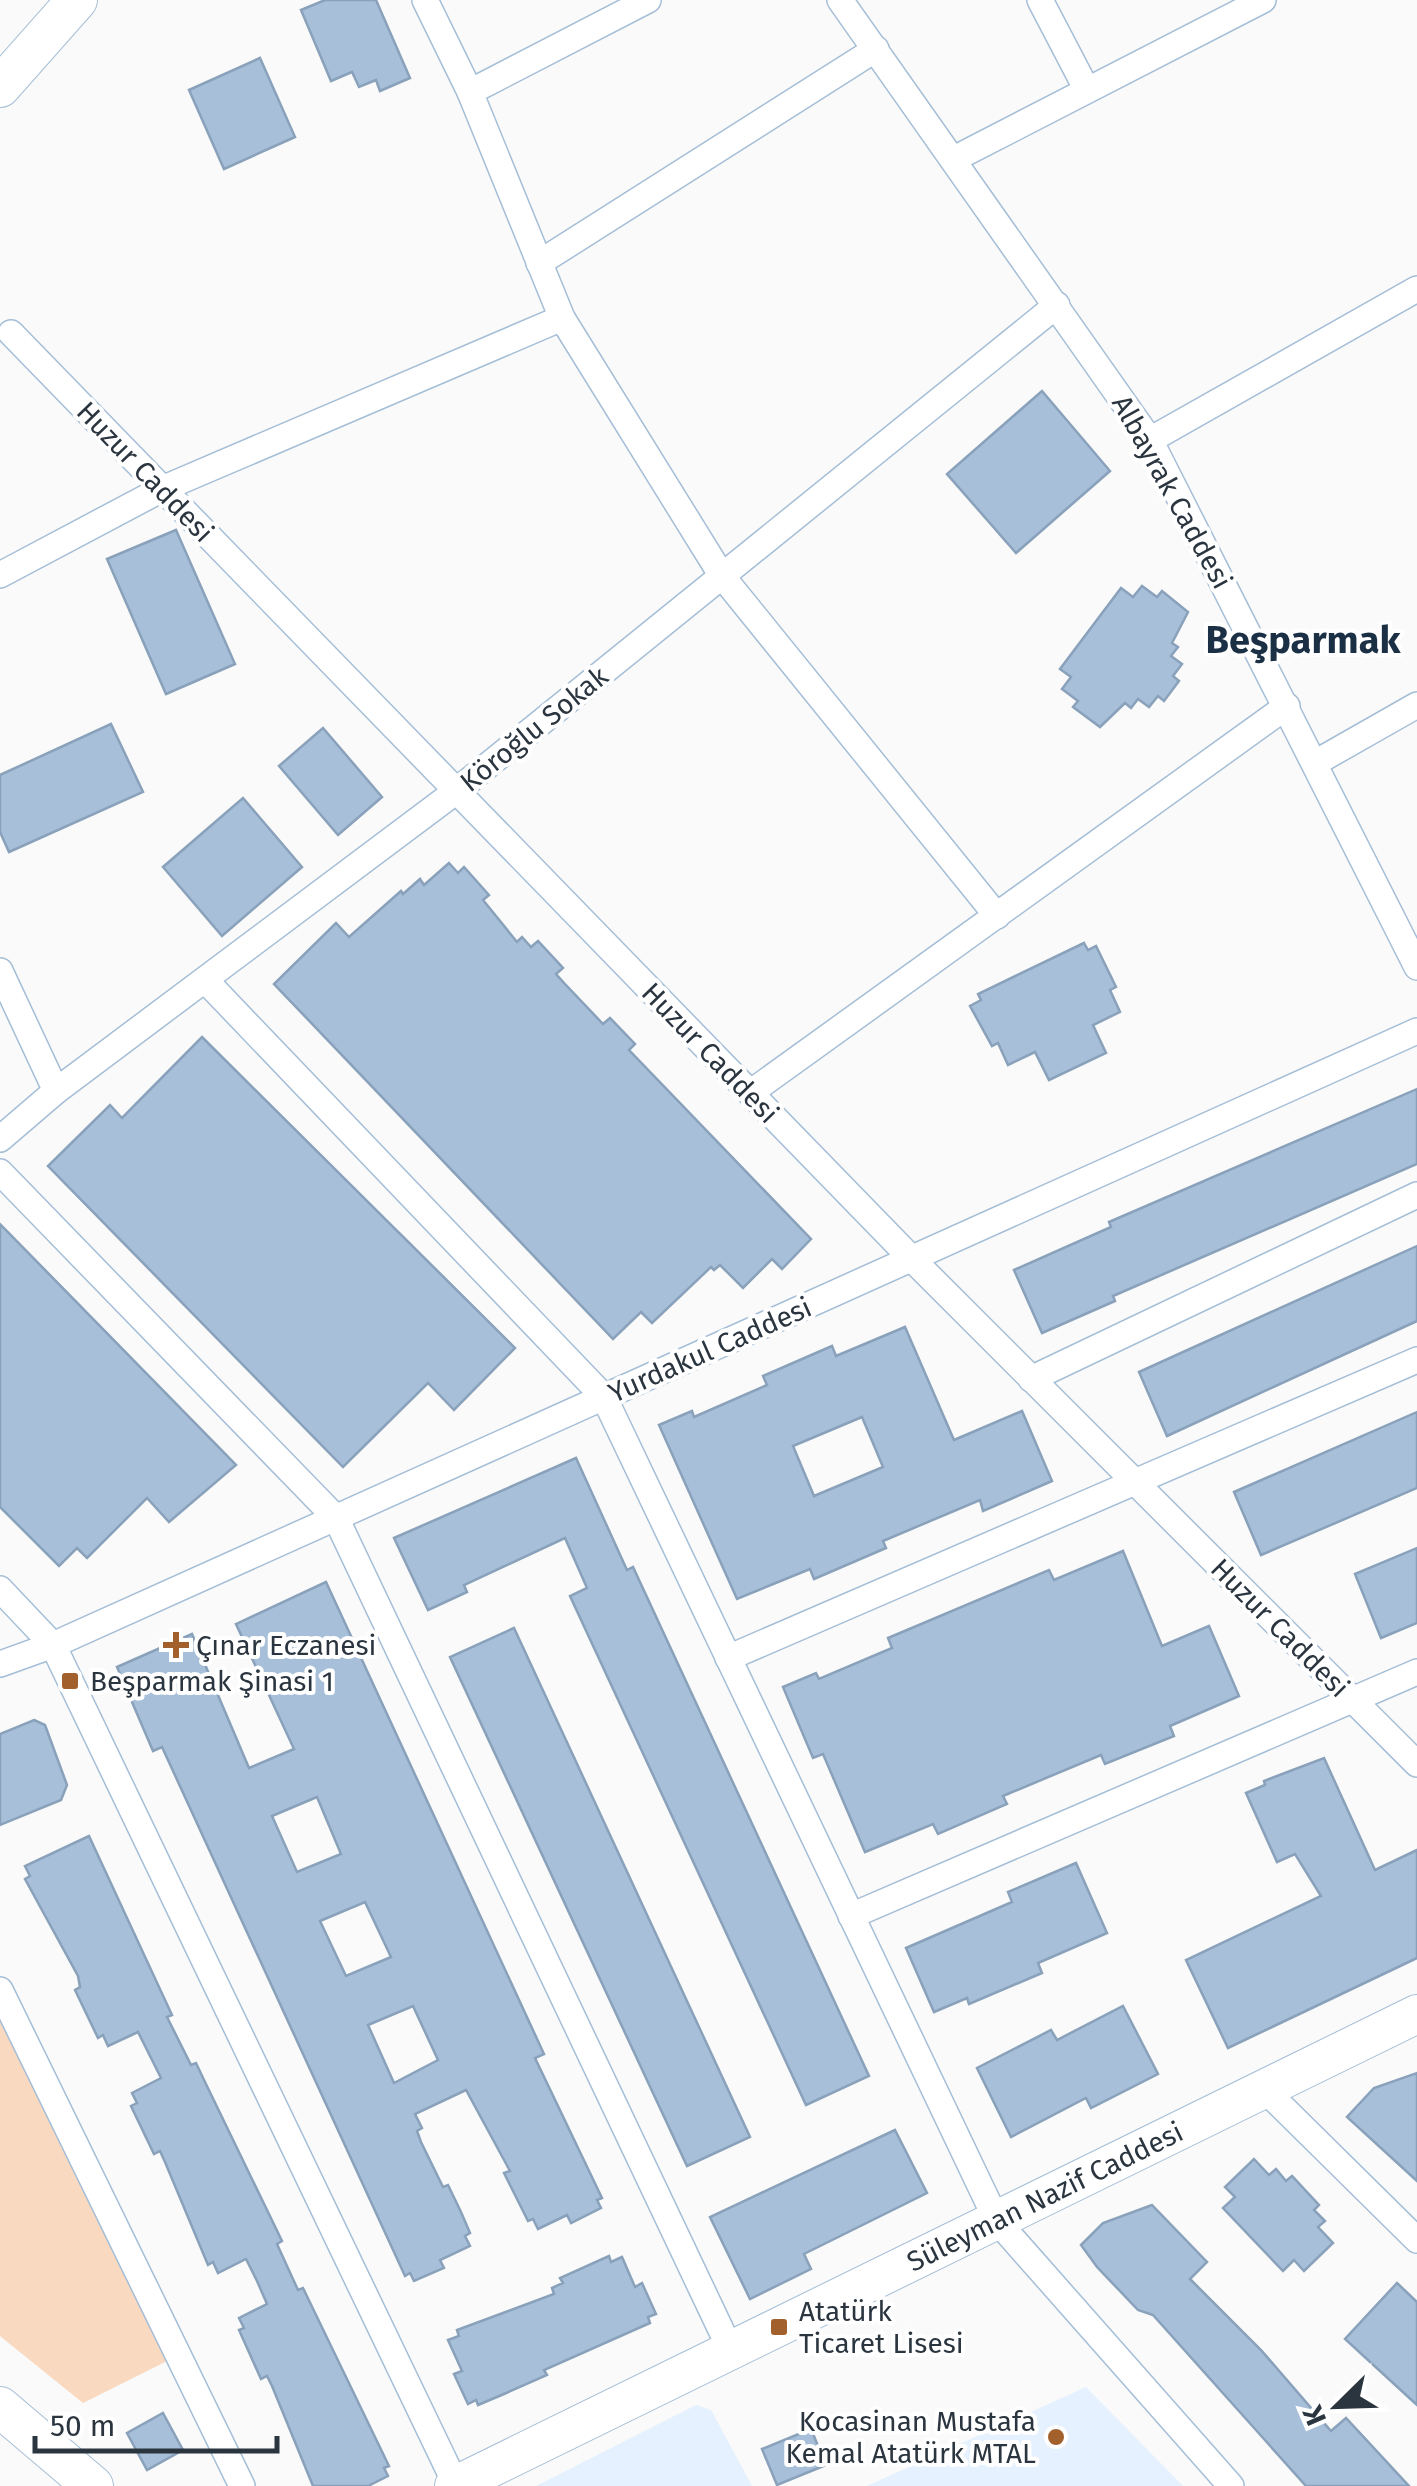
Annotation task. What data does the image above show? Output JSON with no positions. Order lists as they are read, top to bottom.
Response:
{
  "streets": {
    "street": [
      "Huzur Caddesi",
      "Albayrak Caddesi",
      "Köroğlu Sokak",
      "Yurdakul Caddesi",
      "Süleyman Nazif Caddesi"
    ]
  },
  "crossings": [
    ["Huzur Caddesi", "Köroğlu Sokak"],
    ["Huzur Caddesi", "Yurdakul Caddesi"],
    ["Albayrak Caddesi", "Köroğlu Sokak"]
  ],
  "districts": ["Beşparmak"],
  "places": {
    "health": ["Çınar Eczanesi"],
    "transit": ["Beşparmak Şinasi 1", "Atatürk Ticaret Lisesi"],
    "other": ["Kocasinan Mustafa Kemal Atatürk MTAL"]
  },
  "scale_bar": "50 m",
  "north": "bottom left"
}
